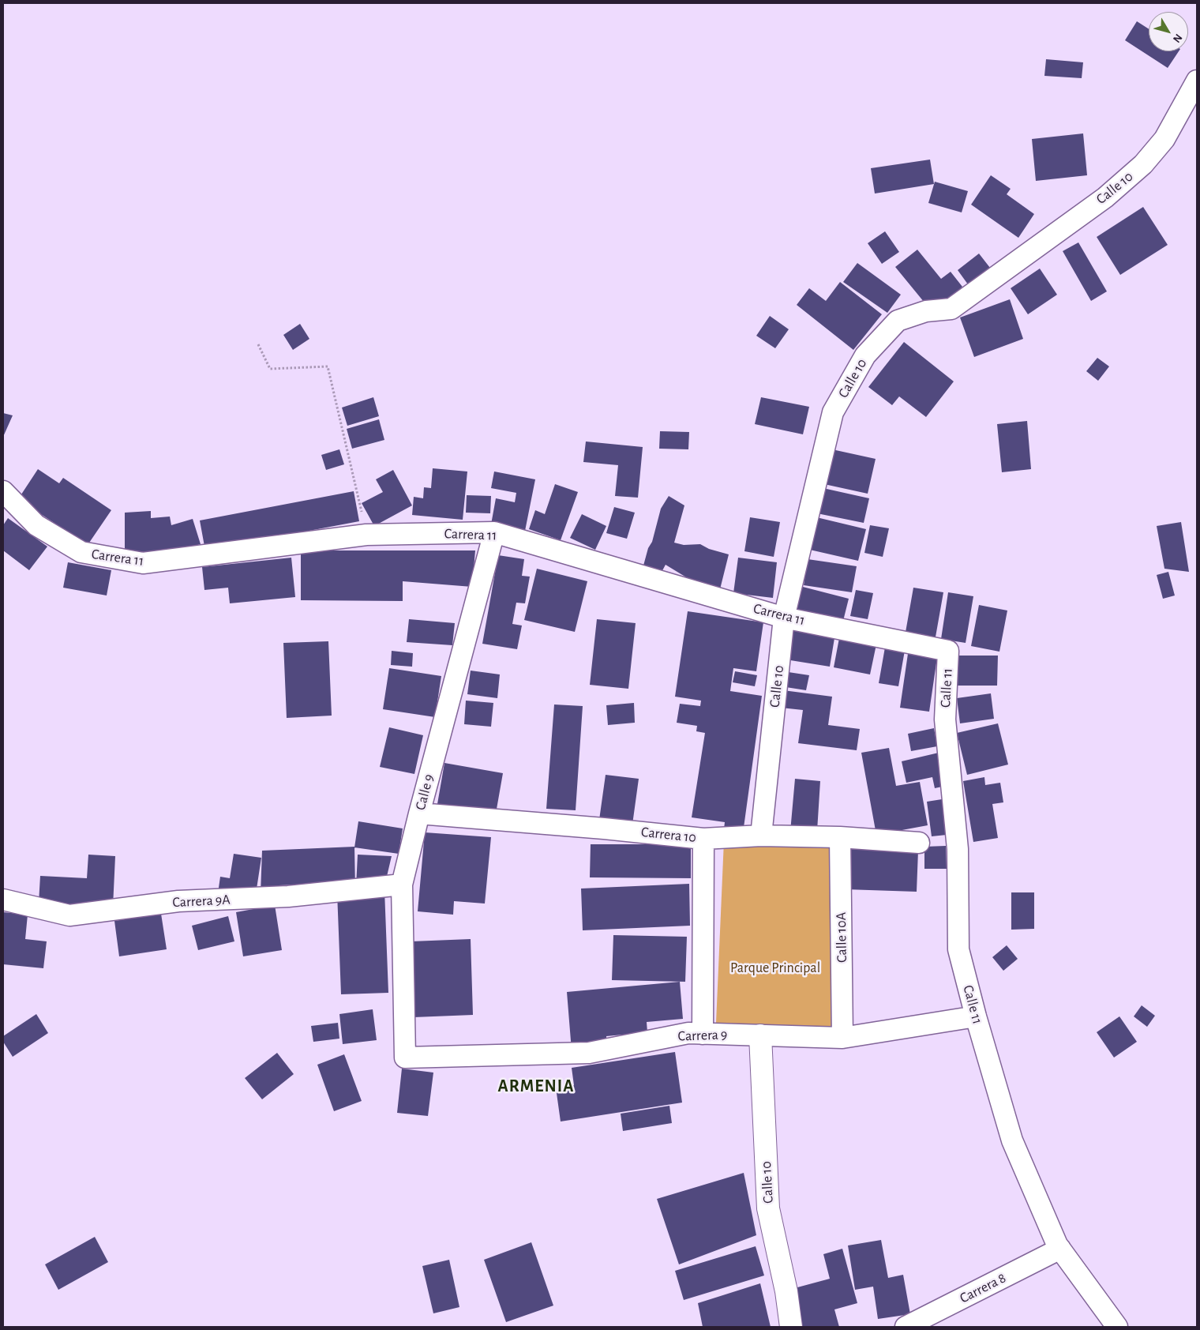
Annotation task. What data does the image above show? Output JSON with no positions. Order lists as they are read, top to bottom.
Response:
{
  "streets": {
    "street": [
      "Calle 10",
      "Carrera 11",
      "Calle 11",
      "Calle 9",
      "Carrera 10",
      "Carrera 9A",
      "Calle 10A",
      "Carrera 9",
      "Carrera 8"
    ]
  },
  "crossings": [
    ["Calle 10", "Carrera 11"],
    ["Calle 10", "Carrera 10"],
    ["Calle 10", "Carrera 9"],
    ["Carrera 11", "Calle 11"],
    ["Carrera 11", "Calle 9"],
    ["Calle 11", "Carrera 9"],
    ["Calle 11", "Carrera 8"],
    ["Calle 9", "Carrera 10"],
    ["Calle 9", "Carrera 9A"],
    ["Calle 9", "Carrera 9"],
    ["Carrera 10", "Calle 10A"],
    ["Calle 10A", "Carrera 9"]
  ],
  "districts": ["ARMENIA"],
  "parks": ["Parque Principal"],
  "north": "bottom right"
}
